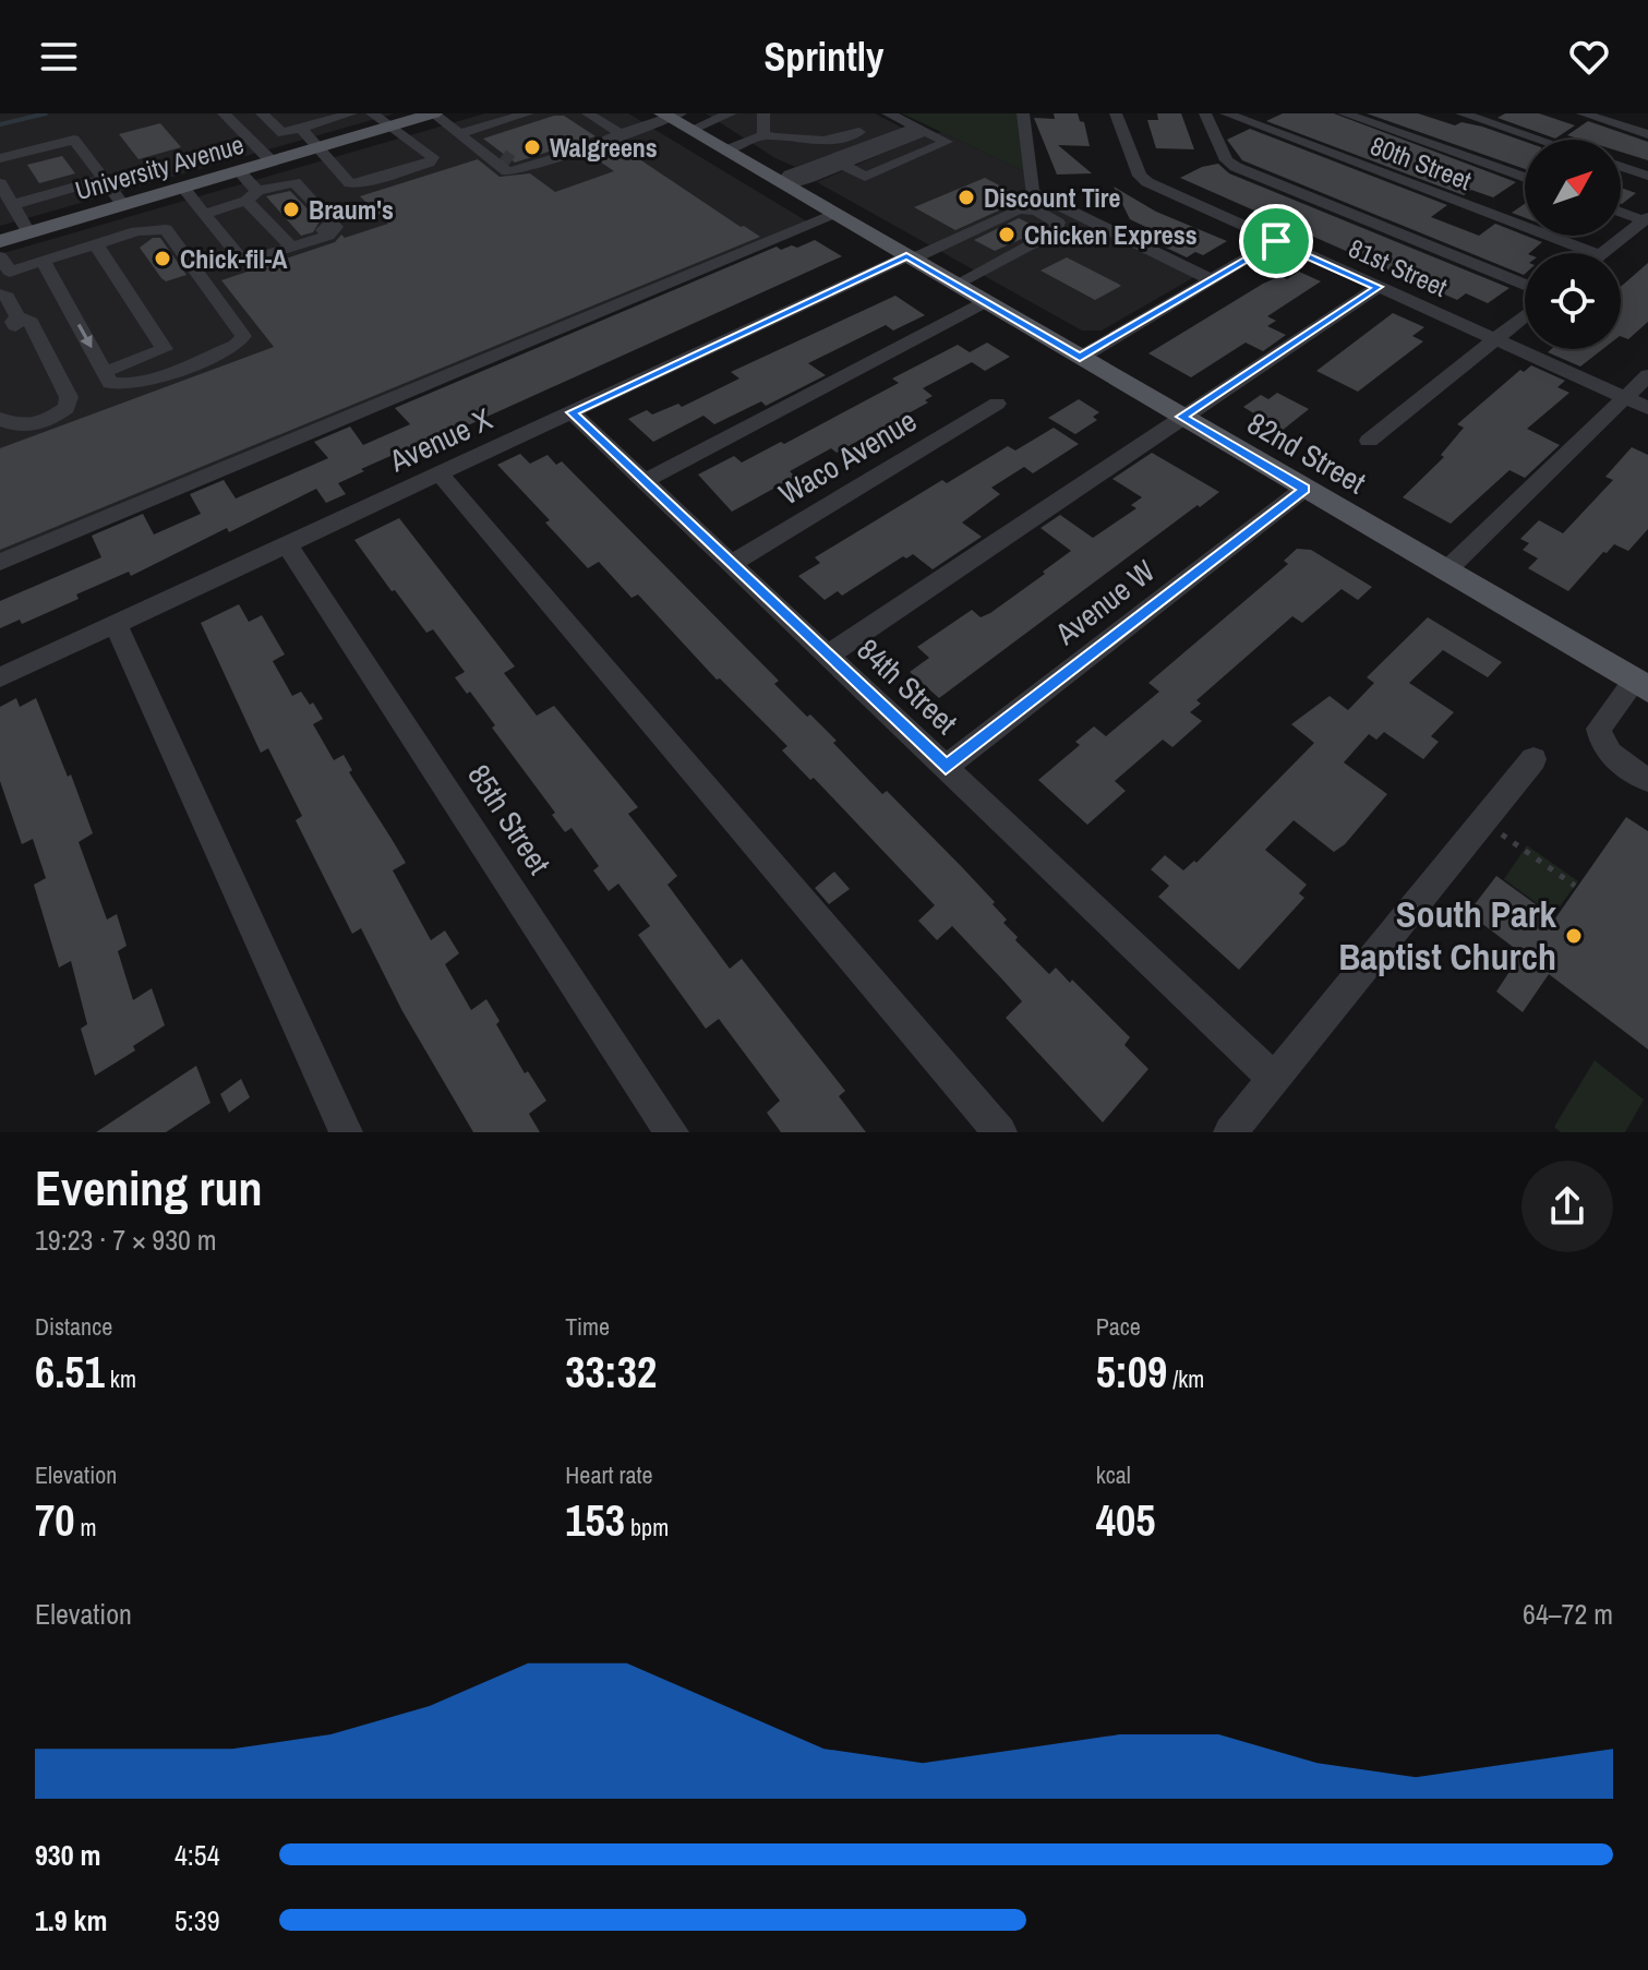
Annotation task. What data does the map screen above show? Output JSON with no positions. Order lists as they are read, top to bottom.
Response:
{
  "streets": {
    "main road": ["University Avenue", "82nd Street"],
    "street": [
      "80th Street",
      "81st Street",
      "Avenue X",
      "Waco Avenue",
      "Avenue W",
      "84th Street",
      "85th Street"
    ]
  },
  "crossings": [
    ["Avenue X", "82nd Street"],
    ["Avenue X", "84th Street"],
    ["Avenue X", "85th Street"],
    ["82nd Street", "Avenue W"],
    ["Waco Avenue", "84th Street"],
    ["Avenue W", "84th Street"]
  ],
  "places": [
    "Walgreens",
    "Discount Tire",
    "Braum's",
    "Chicken Express",
    "Chick-fil-A",
    "South Park Baptist Church"
  ],
  "north": "top right",
  "page": {
    "header": "Sprintly",
    "heading": ["Evening run", "19:23 · 7 × 930 m"],
    "stats": [
      ["Distance", "6.51 km"],
      ["Time", "33:32"],
      ["Pace", "5:09 /km"],
      ["Elevation", "70 m"],
      ["Heart rate", "153 bpm"],
      ["kcal", "405"]
    ],
    "chart": ["Elevation", "64–72 m"],
    "list": [
      {
        "name": "930 m",
        "note": "4:54"
      },
      {
        "name": "1.9 km",
        "note": "5:39"
      }
    ]
  }
}
